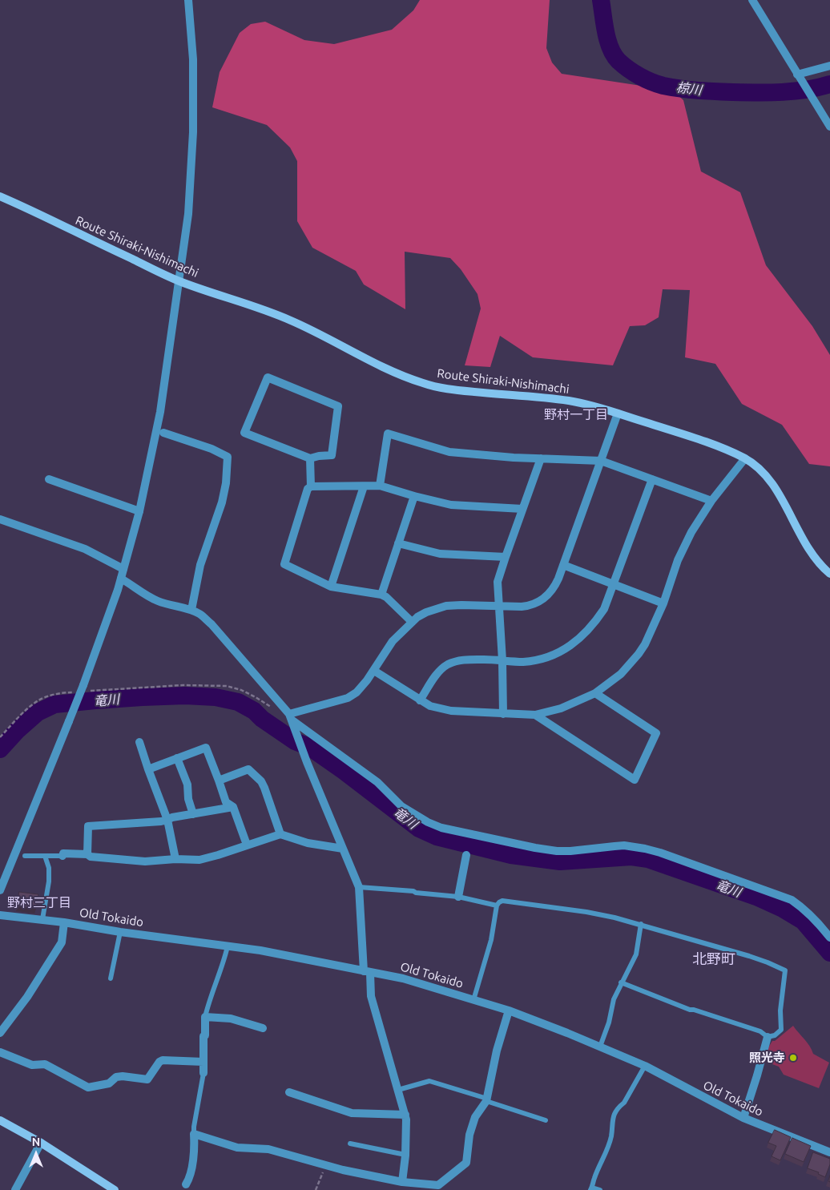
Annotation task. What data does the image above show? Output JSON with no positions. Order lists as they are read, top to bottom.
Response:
{
  "streets": {
    "main road": ["Route Shiraki-Nishimachi"],
    "street": ["Old Tokaido"]
  },
  "districts": ["野村一丁目", "野村三丁目", "北野町"],
  "water": ["椋川", "竜川"],
  "places": ["照光寺"],
  "north": "top"
}
